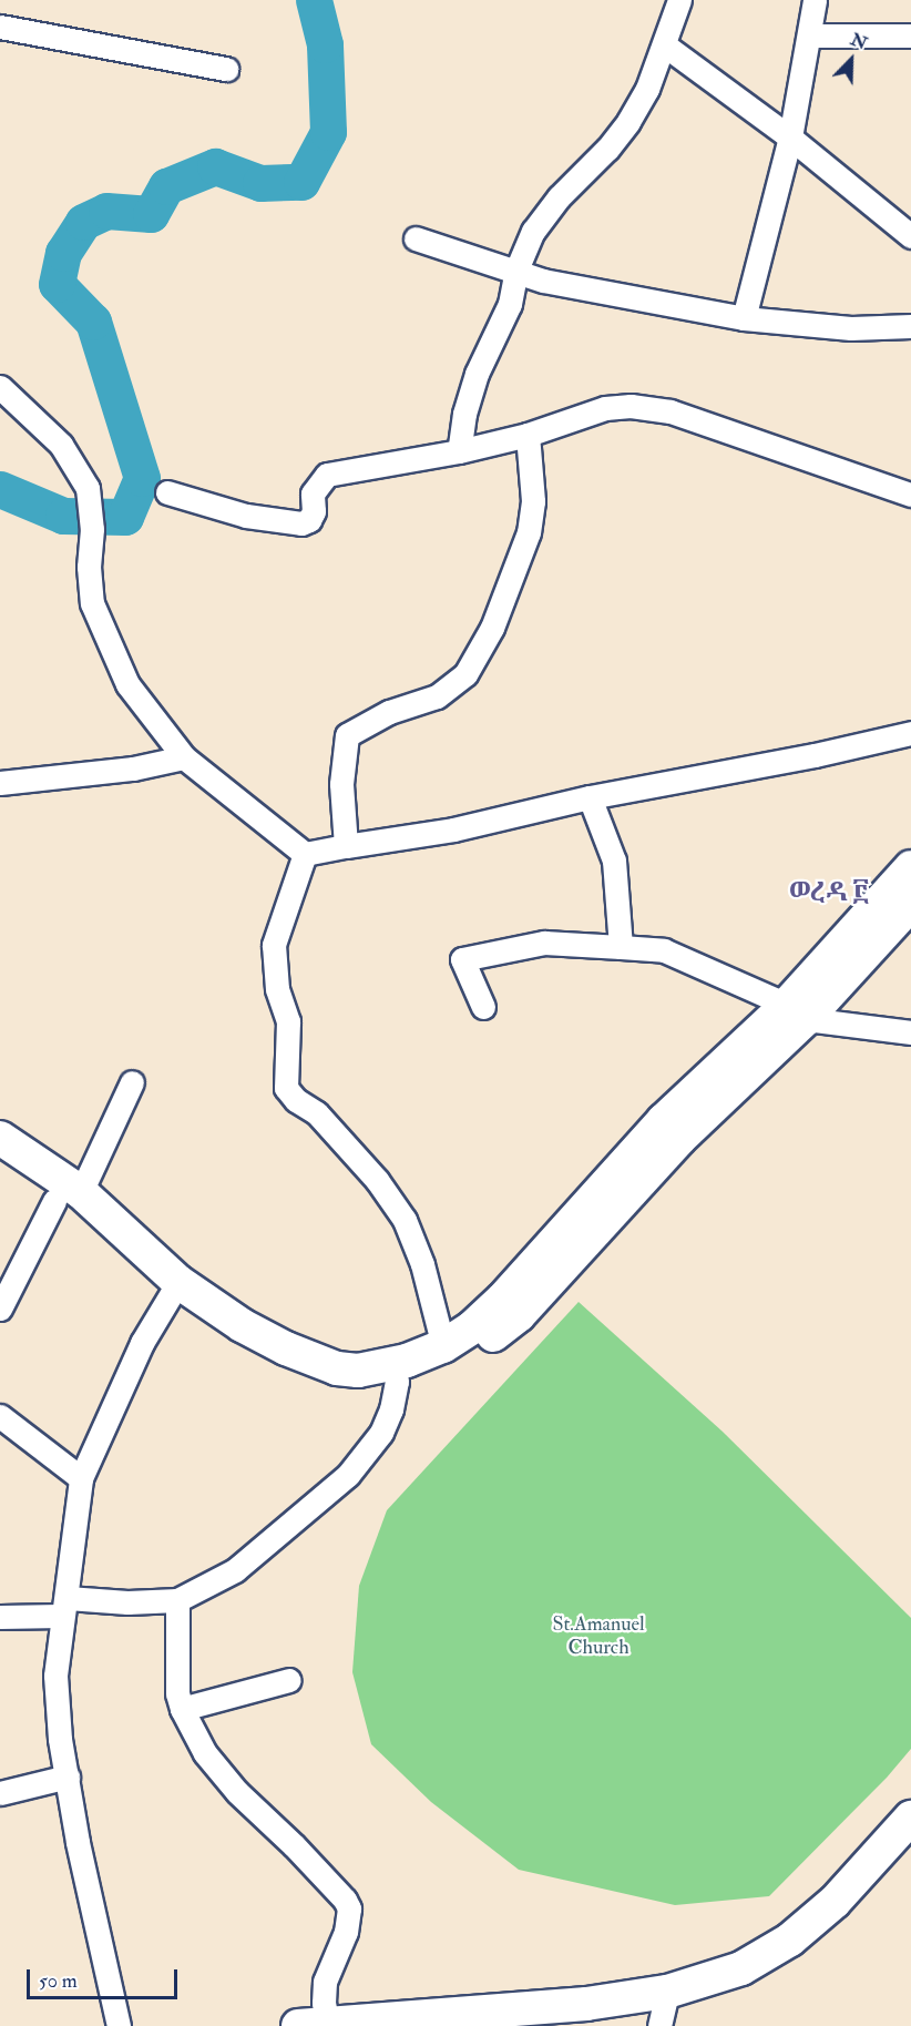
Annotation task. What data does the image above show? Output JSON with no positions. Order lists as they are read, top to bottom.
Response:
{
  "districts": ["ወረዳ ፫"],
  "parks": ["St.Amanuel Church"],
  "scale_bar": "50 m",
  "north": "top right"
}
